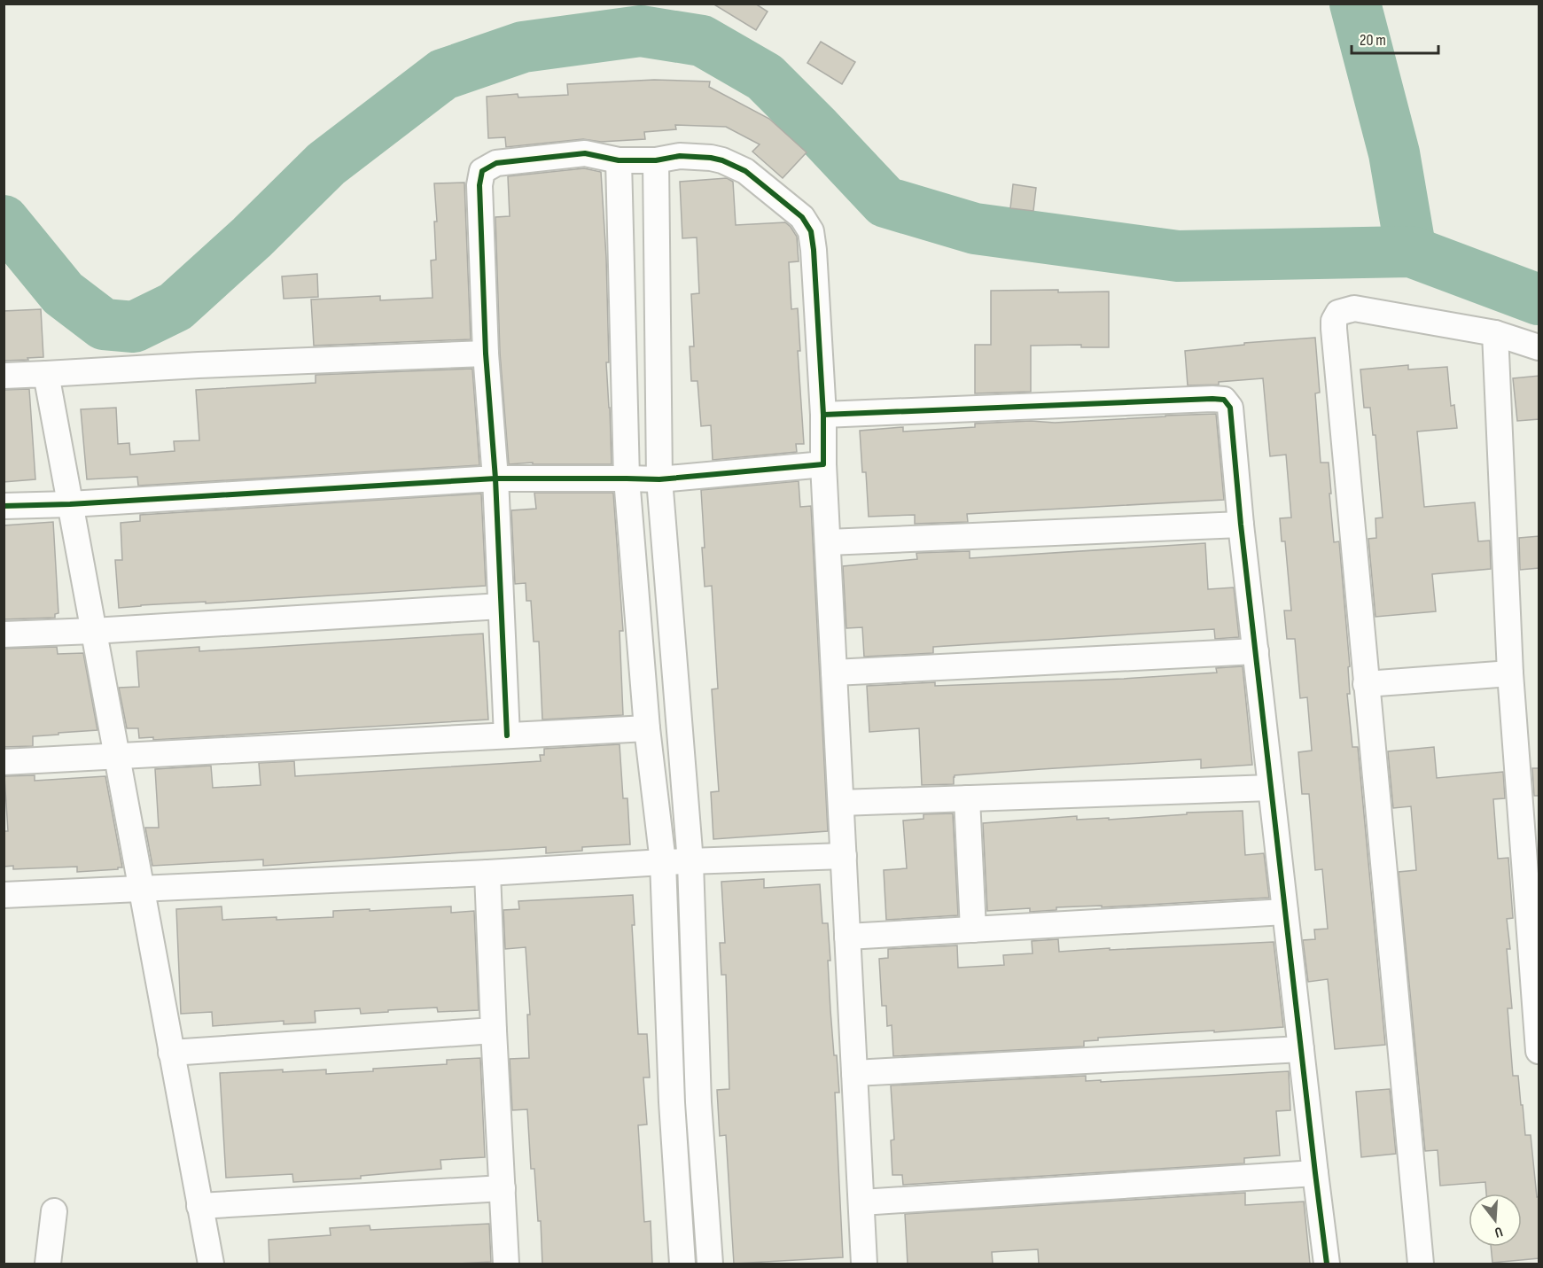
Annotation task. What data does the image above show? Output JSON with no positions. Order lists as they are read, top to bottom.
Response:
{
  "scale_bar": "20 m",
  "north": "bottom"
}
